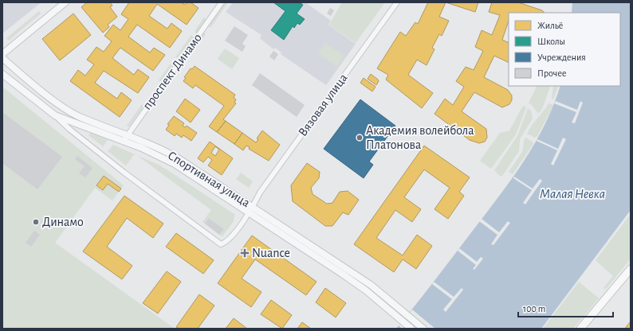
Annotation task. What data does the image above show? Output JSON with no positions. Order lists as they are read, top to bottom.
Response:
{
  "streets": {
    "street": ["проспект Динамо", "Вязовая улица", "Спортивная улица"]
  },
  "crossings": [
    ["проспект Динамо", "Спортивная улица"],
    ["Вязовая улица", "Спортивная улица"]
  ],
  "water": ["Малая Невка"],
  "places": {
    "other": ["Академия волейбола Платонова", "Динамо"],
    "health": ["Nuance"]
  },
  "legend": [
    "Жильё",
    "Школы",
    "Учреждения",
    "Прочее"
  ],
  "scale_bar": "100 m"
}
